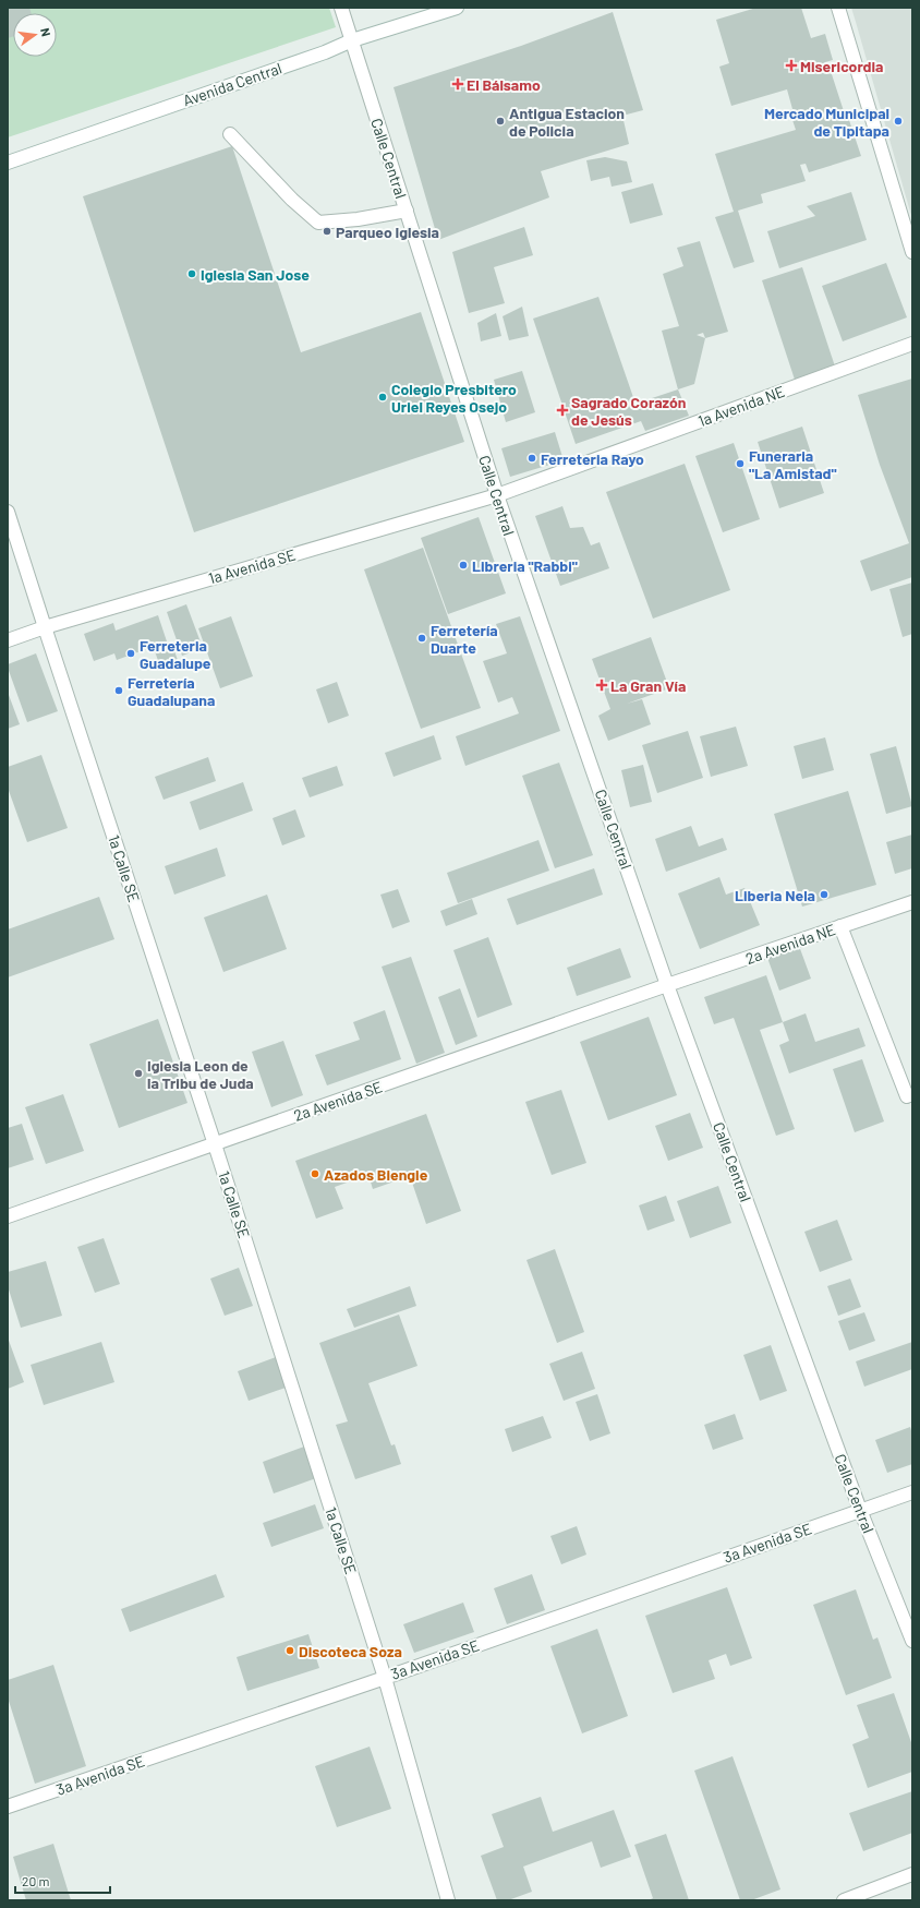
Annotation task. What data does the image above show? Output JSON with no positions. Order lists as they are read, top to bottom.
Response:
{
  "streets": {
    "street": [
      "Avenida Central",
      "Calle Central",
      "1a Avenida NE",
      "1a Avenida SE",
      "1a Calle SE",
      "2a Avenida NE",
      "2a Avenida SE",
      "3a Avenida SE"
    ]
  },
  "crossings": [
    ["Avenida Central", "Calle Central"],
    ["Calle Central", "1a Avenida NE"],
    ["Calle Central", "1a Avenida SE"],
    ["Calle Central", "2a Avenida NE"],
    ["Calle Central", "2a Avenida SE"],
    ["Calle Central", "3a Avenida SE"],
    ["1a Avenida NE", "1a Avenida SE"],
    ["1a Avenida SE", "1a Calle SE"],
    ["1a Calle SE", "2a Avenida SE"],
    ["1a Calle SE", "3a Avenida SE"],
    ["2a Avenida NE", "2a Avenida SE"]
  ],
  "places": {
    "health": [
      "Misericordia",
      "El Bálsamo",
      "Sagrado Corazón de Jesús",
      "La Gran Vía"
    ],
    "other": [
      "Antigua Estacion de Policia",
      "Mercado Municipal de Tipitapa",
      "Parqueo Iglesia",
      "Iglesia San Jose",
      "Colegio Presbitero Uriel Reyes Osejo",
      "Ferreteria Rayo",
      "Funeraria \"La Amistad\"",
      "Libreria \"Rabbi\"",
      "Ferretería Duarte",
      "Ferreteria Guadalupe",
      "Ferretería Guadalupana",
      "Liberia Nela",
      "Iglesia Leon de la Tribu de Juda",
      "Azados Biengie",
      "Discoteca Soza"
    ]
  },
  "scale_bar": "20 m",
  "north": "right"
}
